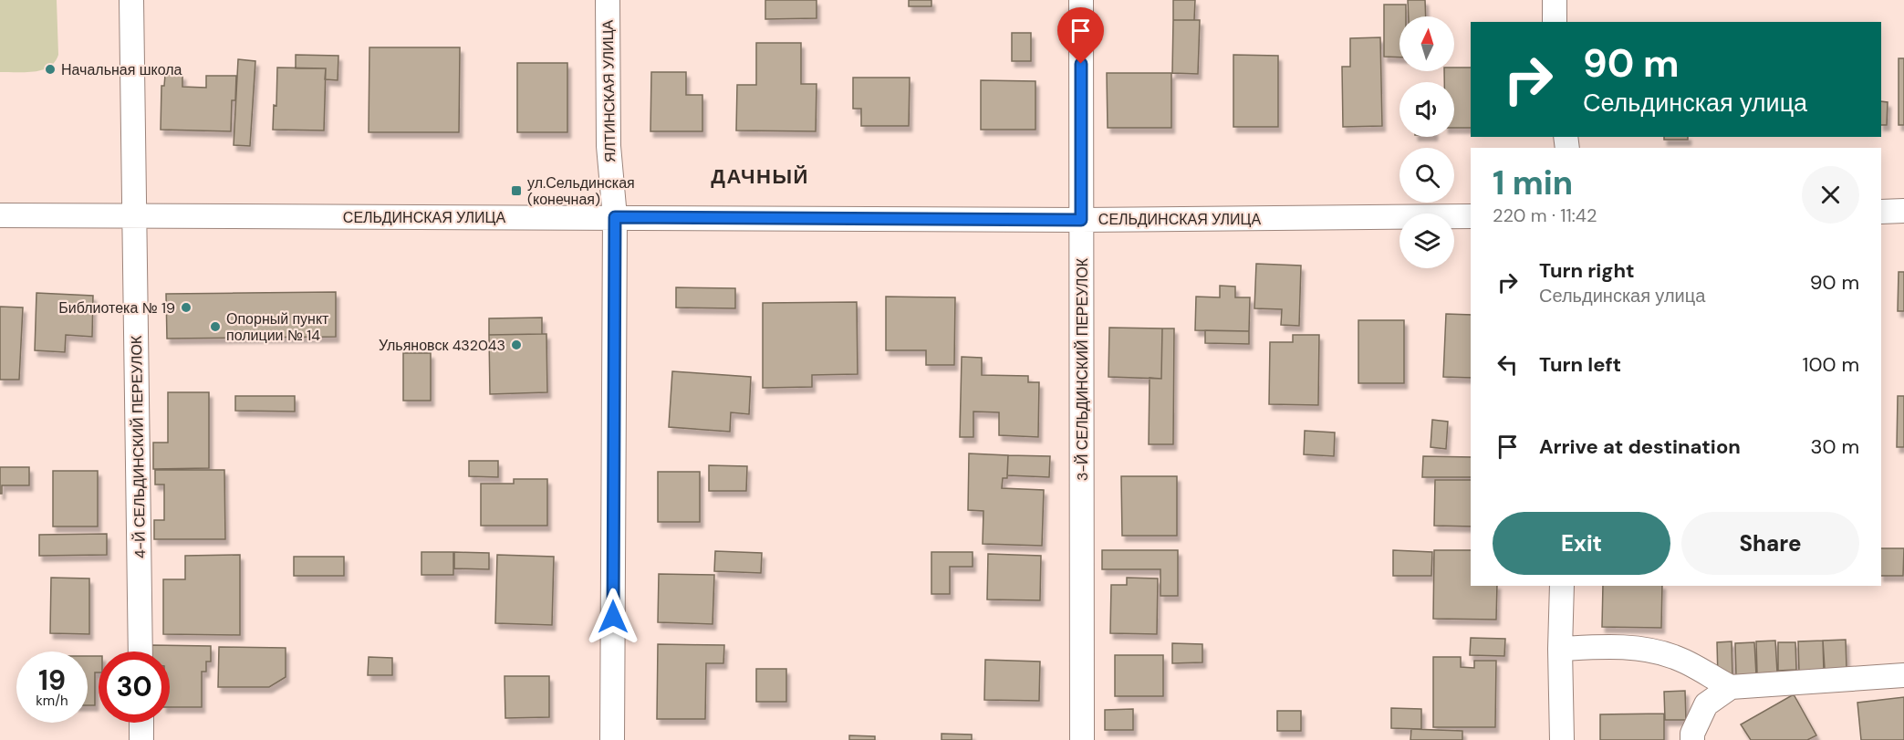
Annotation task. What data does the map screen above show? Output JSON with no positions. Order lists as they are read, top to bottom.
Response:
{
  "streets": {
    "street": [
      "ЯЛТИНСКАЯ УЛИЦА",
      "СЕЛЬДИНСКАЯ УЛИЦА",
      "3-Й СЕЛЬДИНСКИЙ ПЕРЕУЛОК",
      "4-Й СЕЛЬДИНСКИЙ ПЕРЕУЛОК"
    ]
  },
  "crossings": [
    ["ЯЛТИНСКАЯ УЛИЦА", "СЕЛЬДИНСКАЯ УЛИЦА"],
    ["СЕЛЬДИНСКАЯ УЛИЦА", "3-Й СЕЛЬДИНСКИЙ ПЕРЕУЛОК"],
    ["СЕЛЬДИНСКАЯ УЛИЦА", "4-Й СЕЛЬДИНСКИЙ ПЕРЕУЛОК"]
  ],
  "districts": ["ДАЧНЫЙ"],
  "places": {
    "other": [
      "Начальная школа",
      "Библиотека № 19",
      "Опорный пункт полиции № 14",
      "Ульяновск 432043"
    ],
    "transit": ["ул.Сельдинская (конечная)"]
  },
  "north": "top",
  "page": {
    "turn": ["90 m", "Сельдинская улица"],
    "heading": ["1 min", "220 m · 11:42"],
    "list": [
      {
        "name": "Turn right",
        "note": "Сельдинская улица",
        "value": "90 m"
      },
      {
        "name": "Turn left",
        "value": "100 m"
      },
      {
        "name": "Arrive at destination",
        "value": "30 m"
      }
    ],
    "buttons": ["Exit", "Share"],
    "speed": "19 km/h",
    "limit": "30"
  }
}
